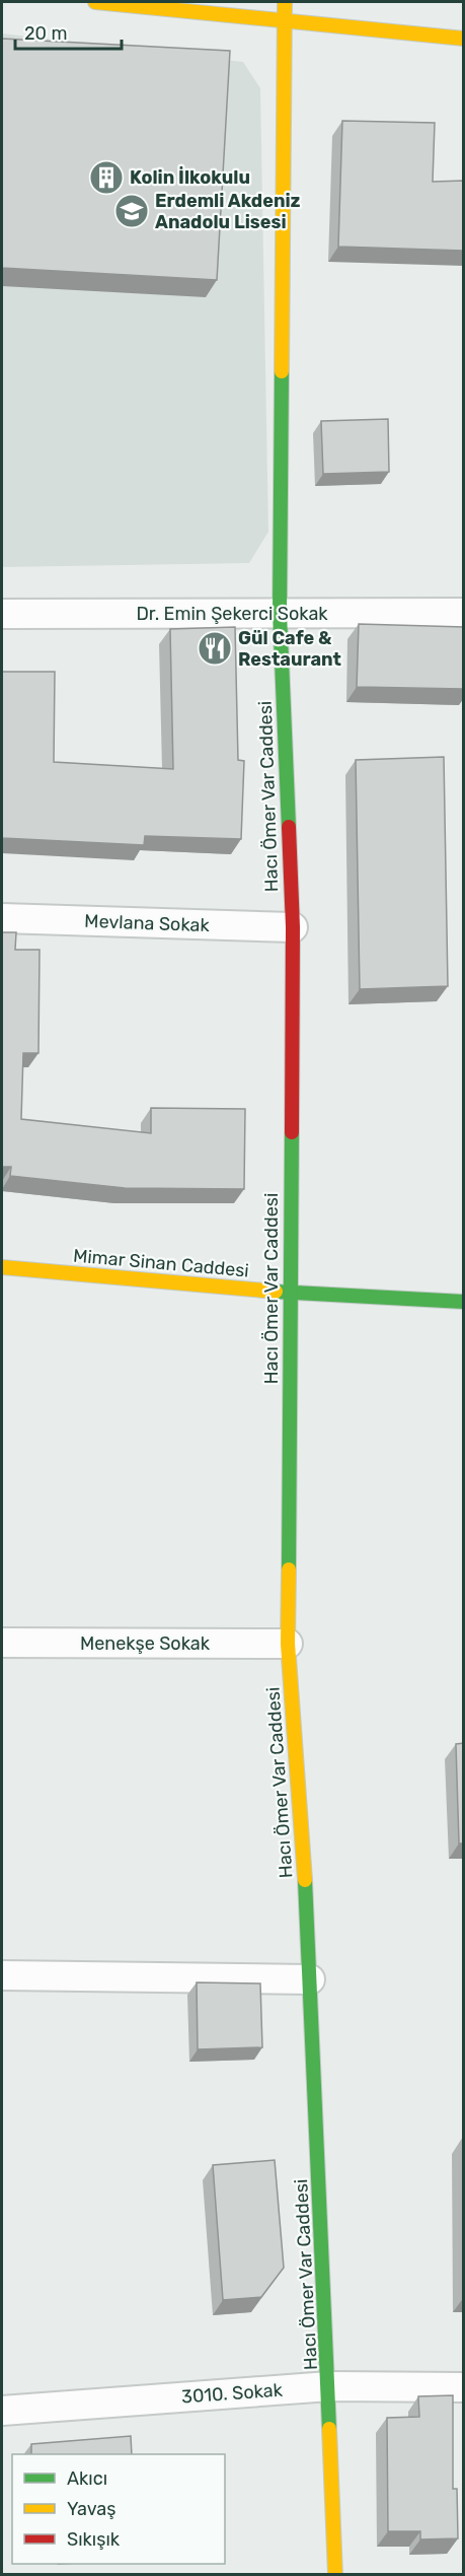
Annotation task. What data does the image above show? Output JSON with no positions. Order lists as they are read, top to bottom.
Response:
{
  "streets": {
    "street": [
      "Dr. Emin Şekerci Sokak",
      "Hacı Ömer Var Caddesi",
      "Mevlana Sokak",
      "Mimar Sinan Caddesi",
      "Menekşe Sokak",
      "3010. Sokak"
    ]
  },
  "crossings": [
    ["Dr. Emin Şekerci Sokak", "Hacı Ömer Var Caddesi"],
    ["Hacı Ömer Var Caddesi", "Mevlana Sokak"],
    ["Hacı Ömer Var Caddesi", "Mimar Sinan Caddesi"],
    ["Hacı Ömer Var Caddesi", "Menekşe Sokak"],
    ["Hacı Ömer Var Caddesi", "3010. Sokak"]
  ],
  "places": {
    "building": ["Kolin İlkokulu"],
    "school or university": ["Erdemli Akdeniz Anadolu Lisesi"],
    "restaurant": ["Gül Cafe & Restaurant"]
  },
  "legend": ["Akıcı", "Yavaş", "Sıkışık"],
  "scale_bar": "20 m"
}
